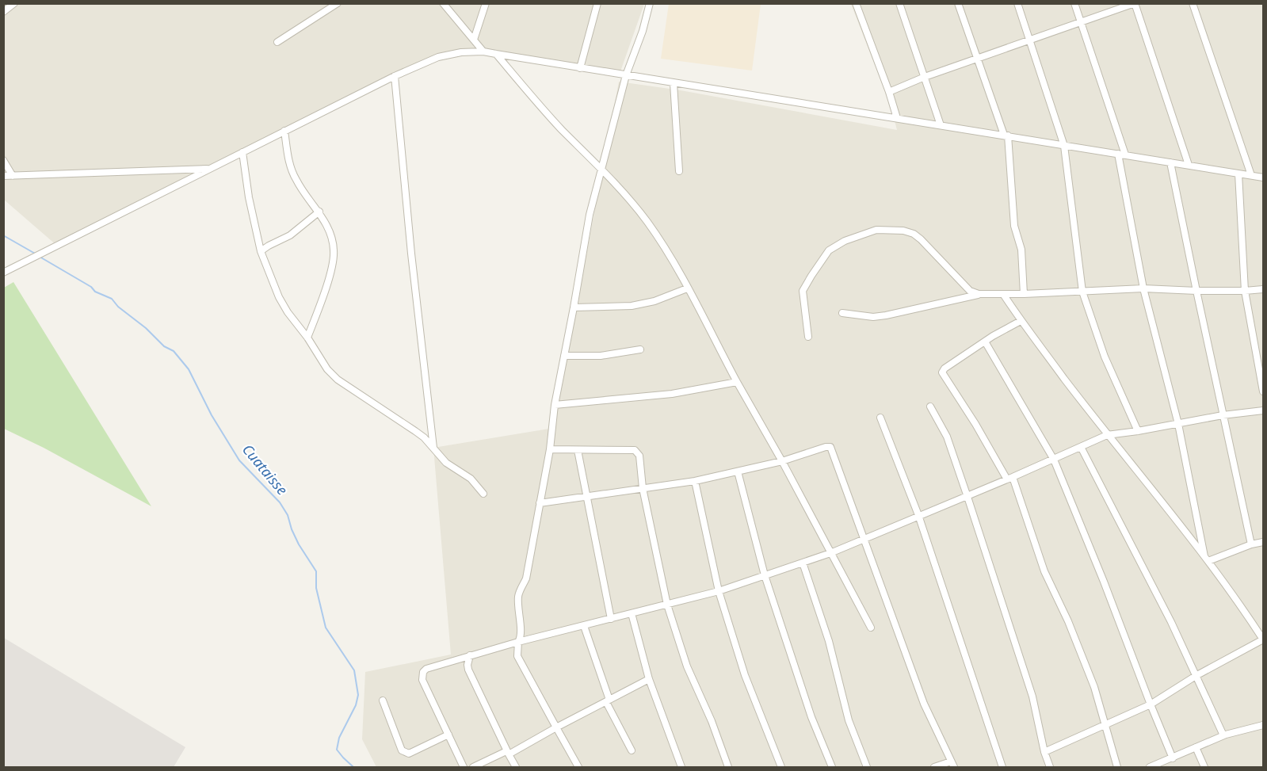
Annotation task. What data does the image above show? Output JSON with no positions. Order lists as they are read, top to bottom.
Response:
{
  "water": ["Cuataisse"]
}
